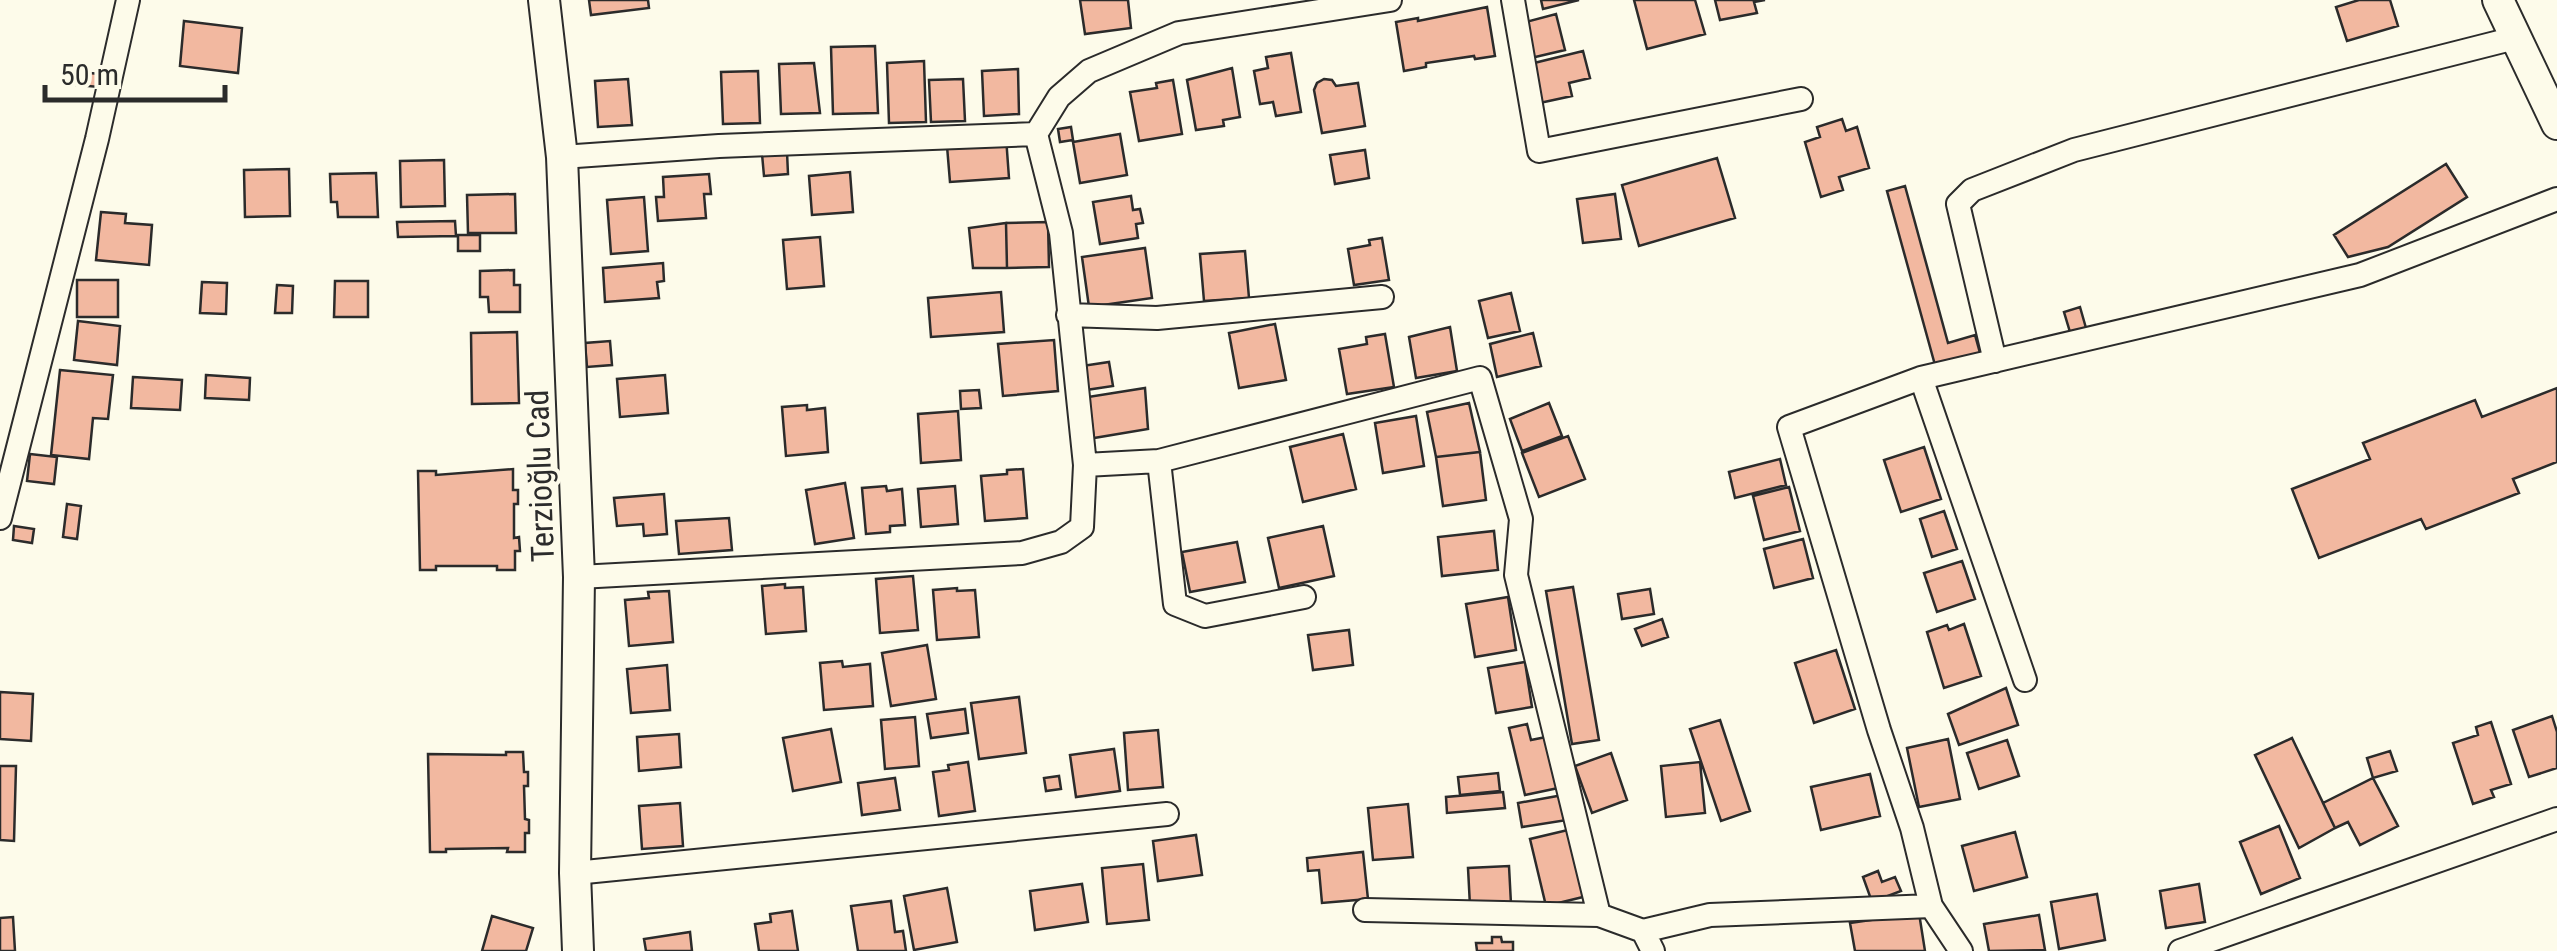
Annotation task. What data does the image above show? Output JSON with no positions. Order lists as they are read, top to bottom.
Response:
{
  "streets": {
    "street": ["Terzioğlu Cad"]
  },
  "scale_bar": "50 m"
}
